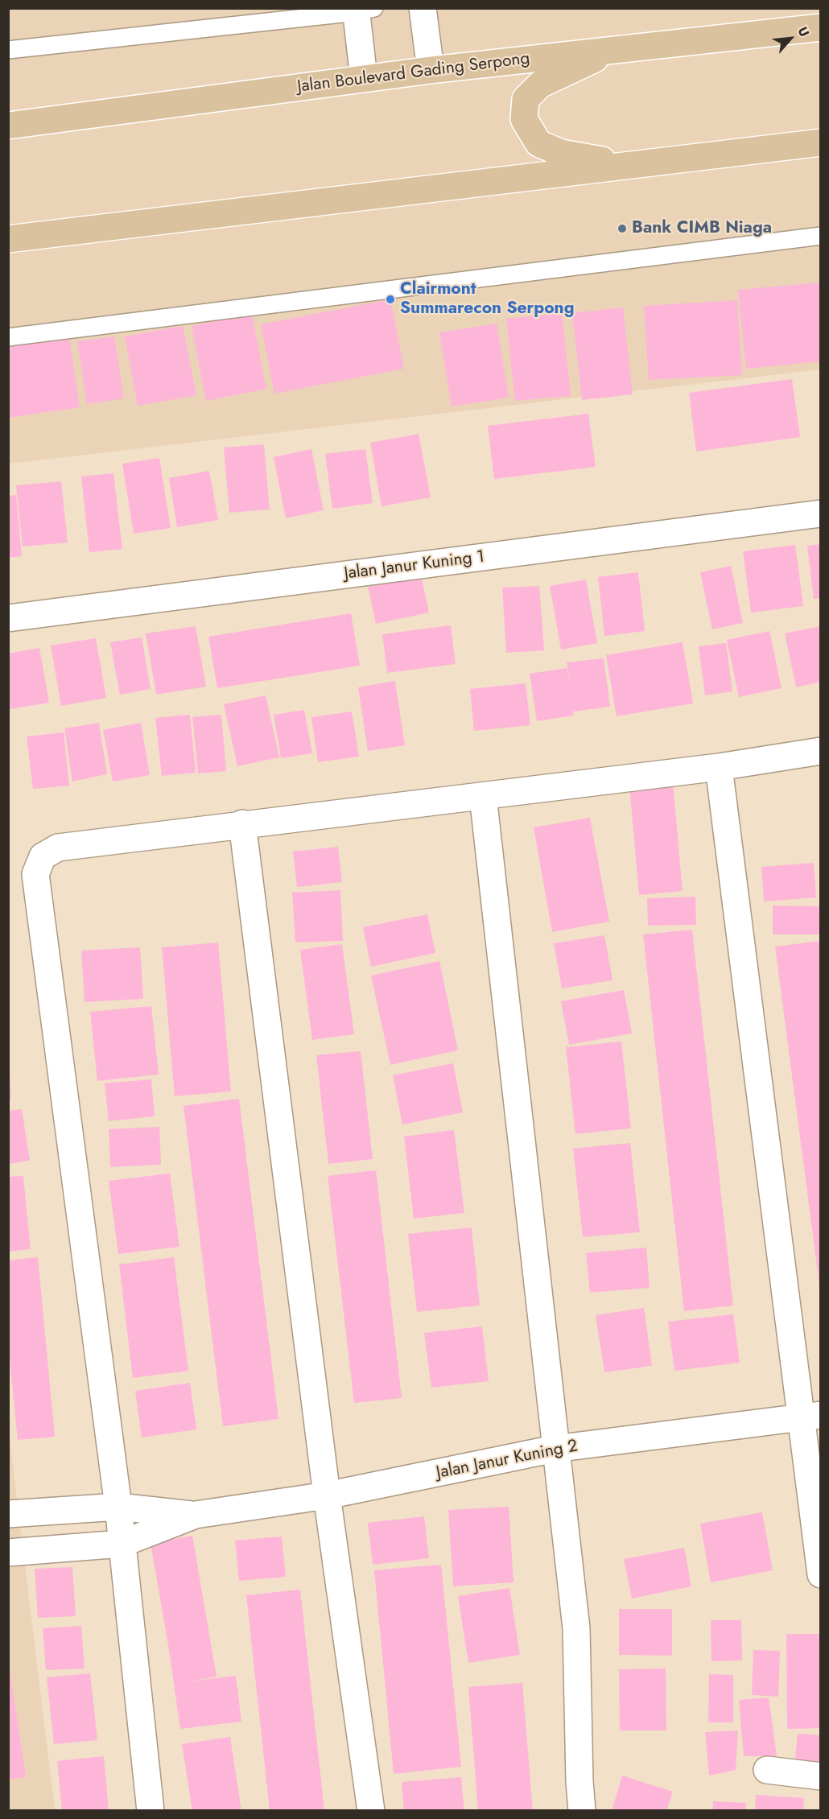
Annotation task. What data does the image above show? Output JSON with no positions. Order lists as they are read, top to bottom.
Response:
{
  "streets": {
    "main road": ["Jalan Boulevard Gading Serpong"],
    "street": ["Jalan Janur Kuning 1", "Jalan Janur Kuning 2"]
  },
  "places": ["Bank CIMB Niaga", "Clairmont Summarecon Serpong"],
  "north": "top right"
}
